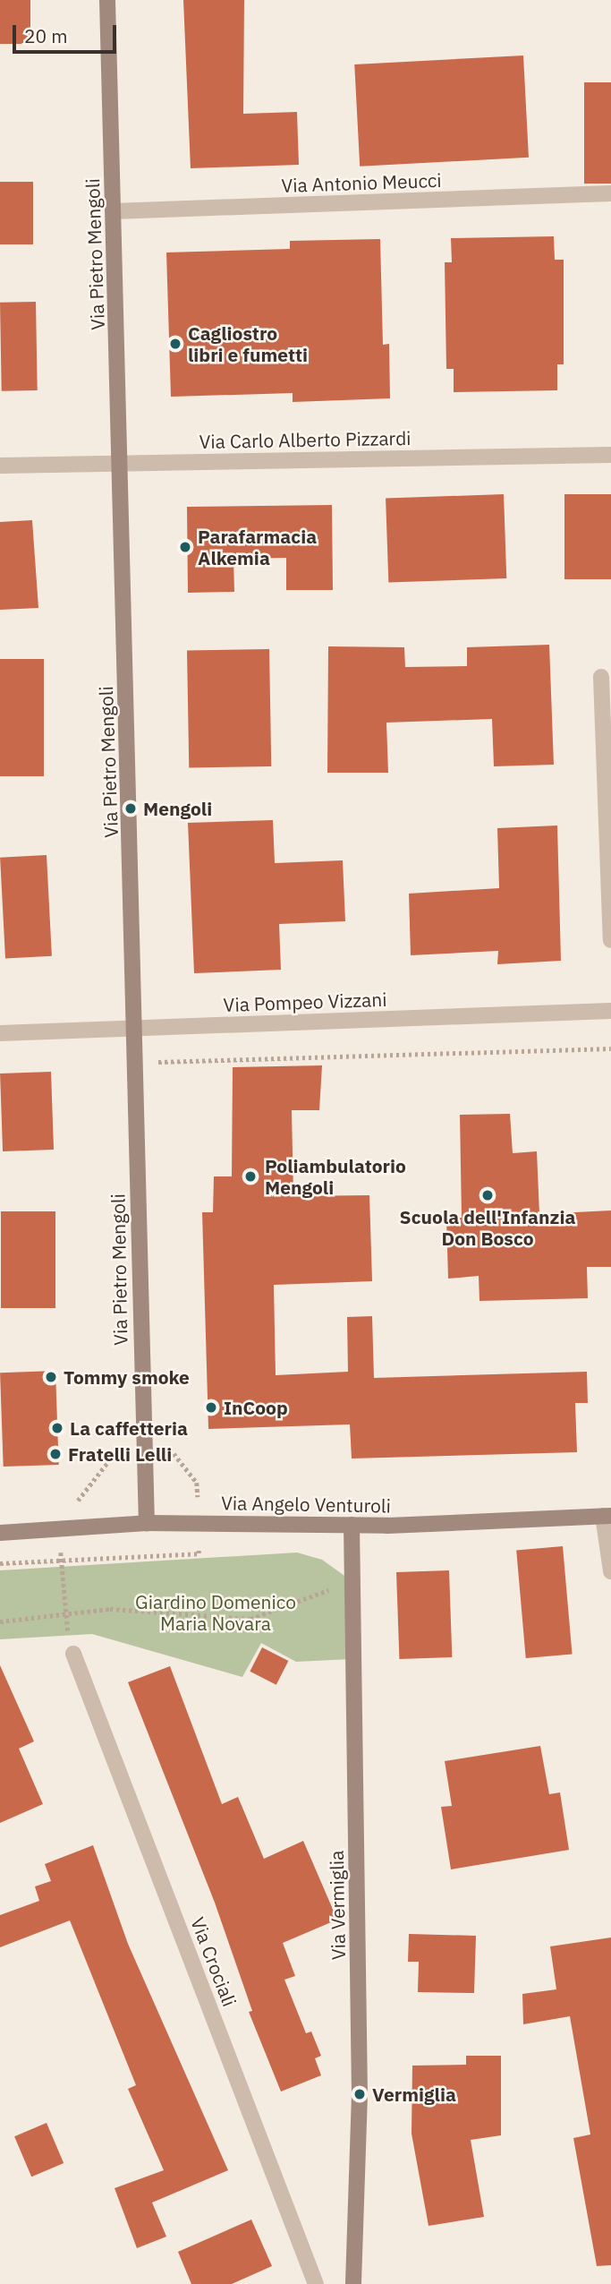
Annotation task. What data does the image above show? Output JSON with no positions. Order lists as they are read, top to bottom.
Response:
{
  "streets": {
    "main road": ["Via Pietro Mengoli", "Via Angelo Venturoli", "Via Vermiglia"],
    "street": [
      "Via Antonio Meucci",
      "Via Carlo Alberto Pizzardi",
      "Via Pompeo Vizzani",
      "Via Crociali"
    ]
  },
  "crossings": [
    ["Via Antonio Meucci", "Via Pietro Mengoli"],
    ["Via Pietro Mengoli", "Via Carlo Alberto Pizzardi"],
    ["Via Pietro Mengoli", "Via Pompeo Vizzani"],
    ["Via Pietro Mengoli", "Via Angelo Venturoli"],
    ["Via Angelo Venturoli", "Via Vermiglia"]
  ],
  "parks": ["Giardino Domenico Maria Novara"],
  "places": [
    "Cagliostro libri e fumetti",
    "Parafarmacia Alkemia",
    "Mengoli",
    "Poliambulatorio Mengoli",
    "Scuola dell'Infanzia Don Bosco",
    "Tommy smoke",
    "InCoop",
    "La caffetteria",
    "Fratelli Lelli",
    "Vermiglia"
  ],
  "scale_bar": "20 m"
}
